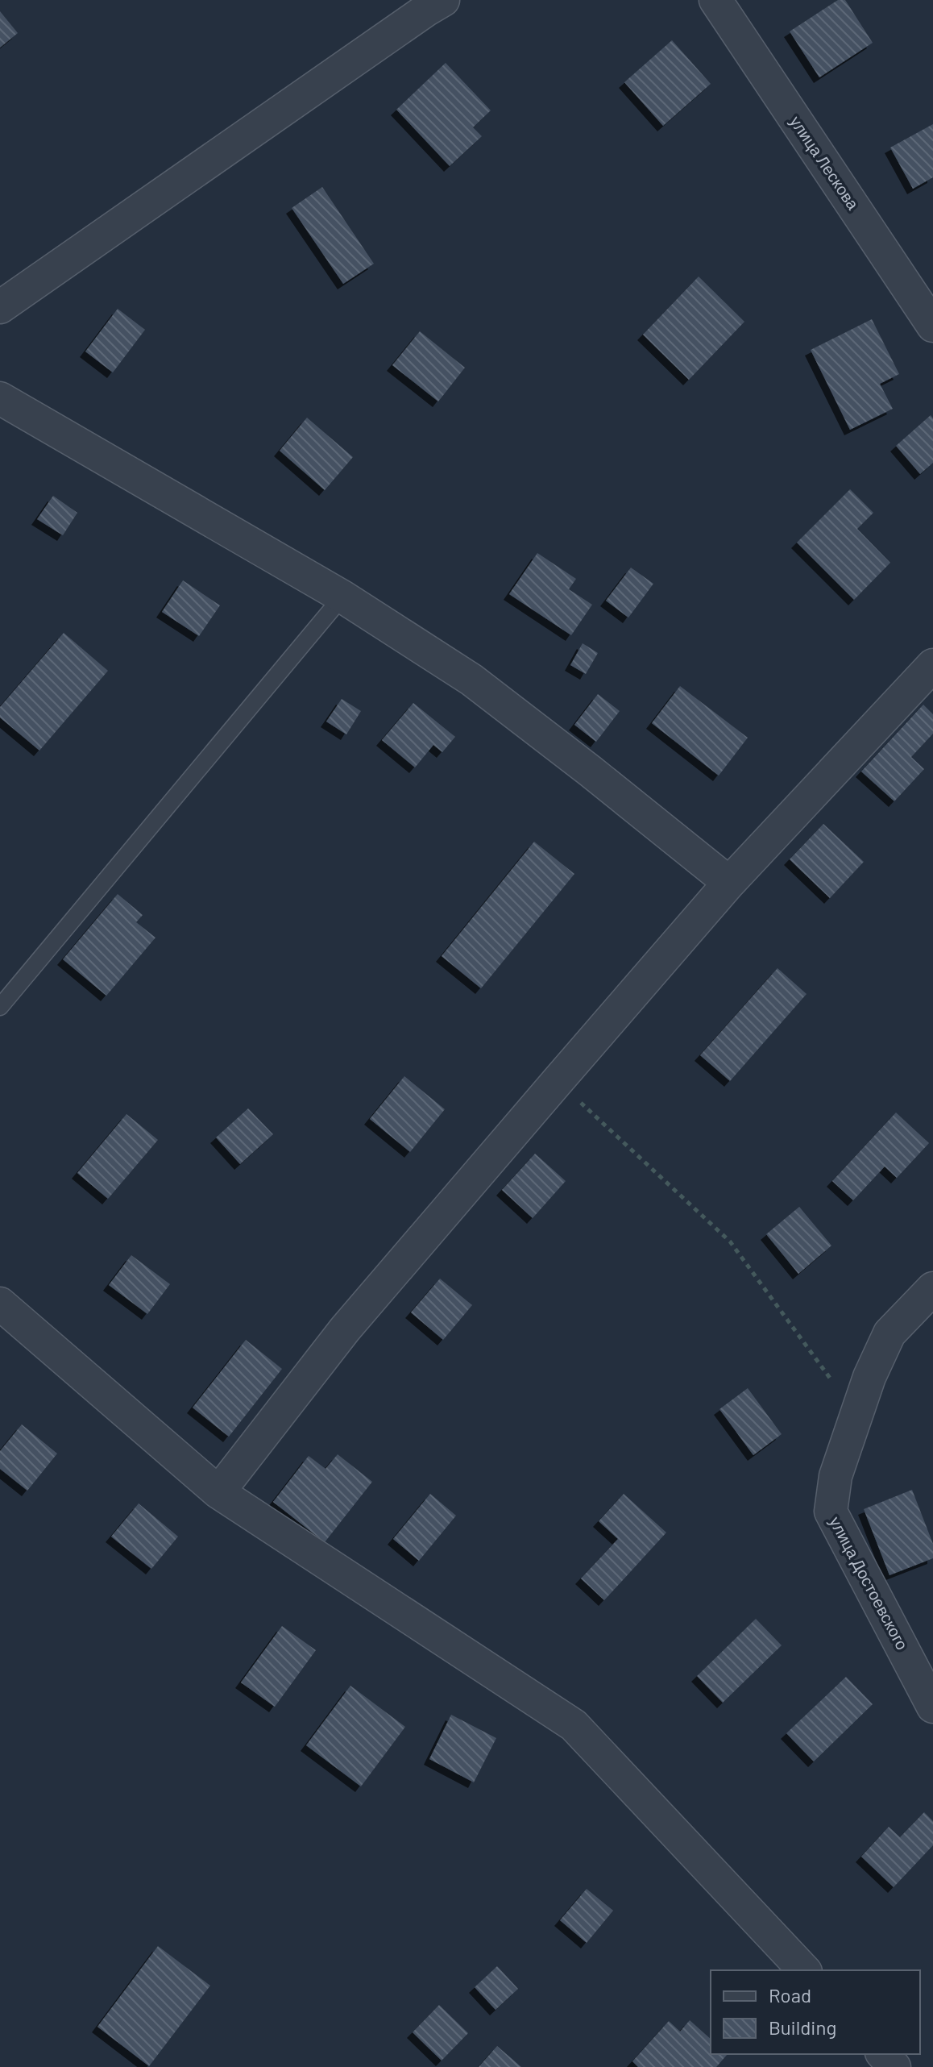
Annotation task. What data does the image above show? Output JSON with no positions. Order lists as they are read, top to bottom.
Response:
{
  "streets": {
    "street": ["улица Лескова", "улица Достоевского"]
  },
  "legend": ["Road", "Building"]
}
